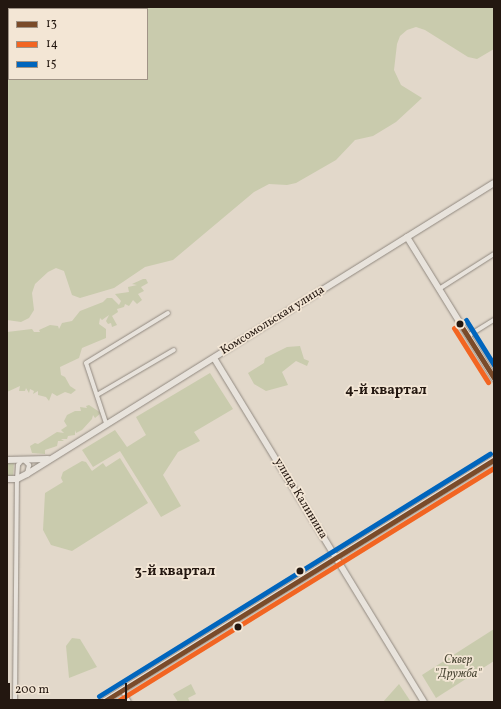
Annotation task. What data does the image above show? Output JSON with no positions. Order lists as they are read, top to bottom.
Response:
{
  "streets": {
    "street": ["Комсомольская улица", "улица Калинина"]
  },
  "crossings": [
    ["Комсомольская улица", "улица Калинина"]
  ],
  "districts": ["4-й квартал", "3-й квартал"],
  "parks": ["Сквер \"Дружба\""],
  "lines": ["transit line 15", "transit line 13", "transit line 14"],
  "legend": ["13", "14", "15"],
  "scale_bar": "200 m"
}
